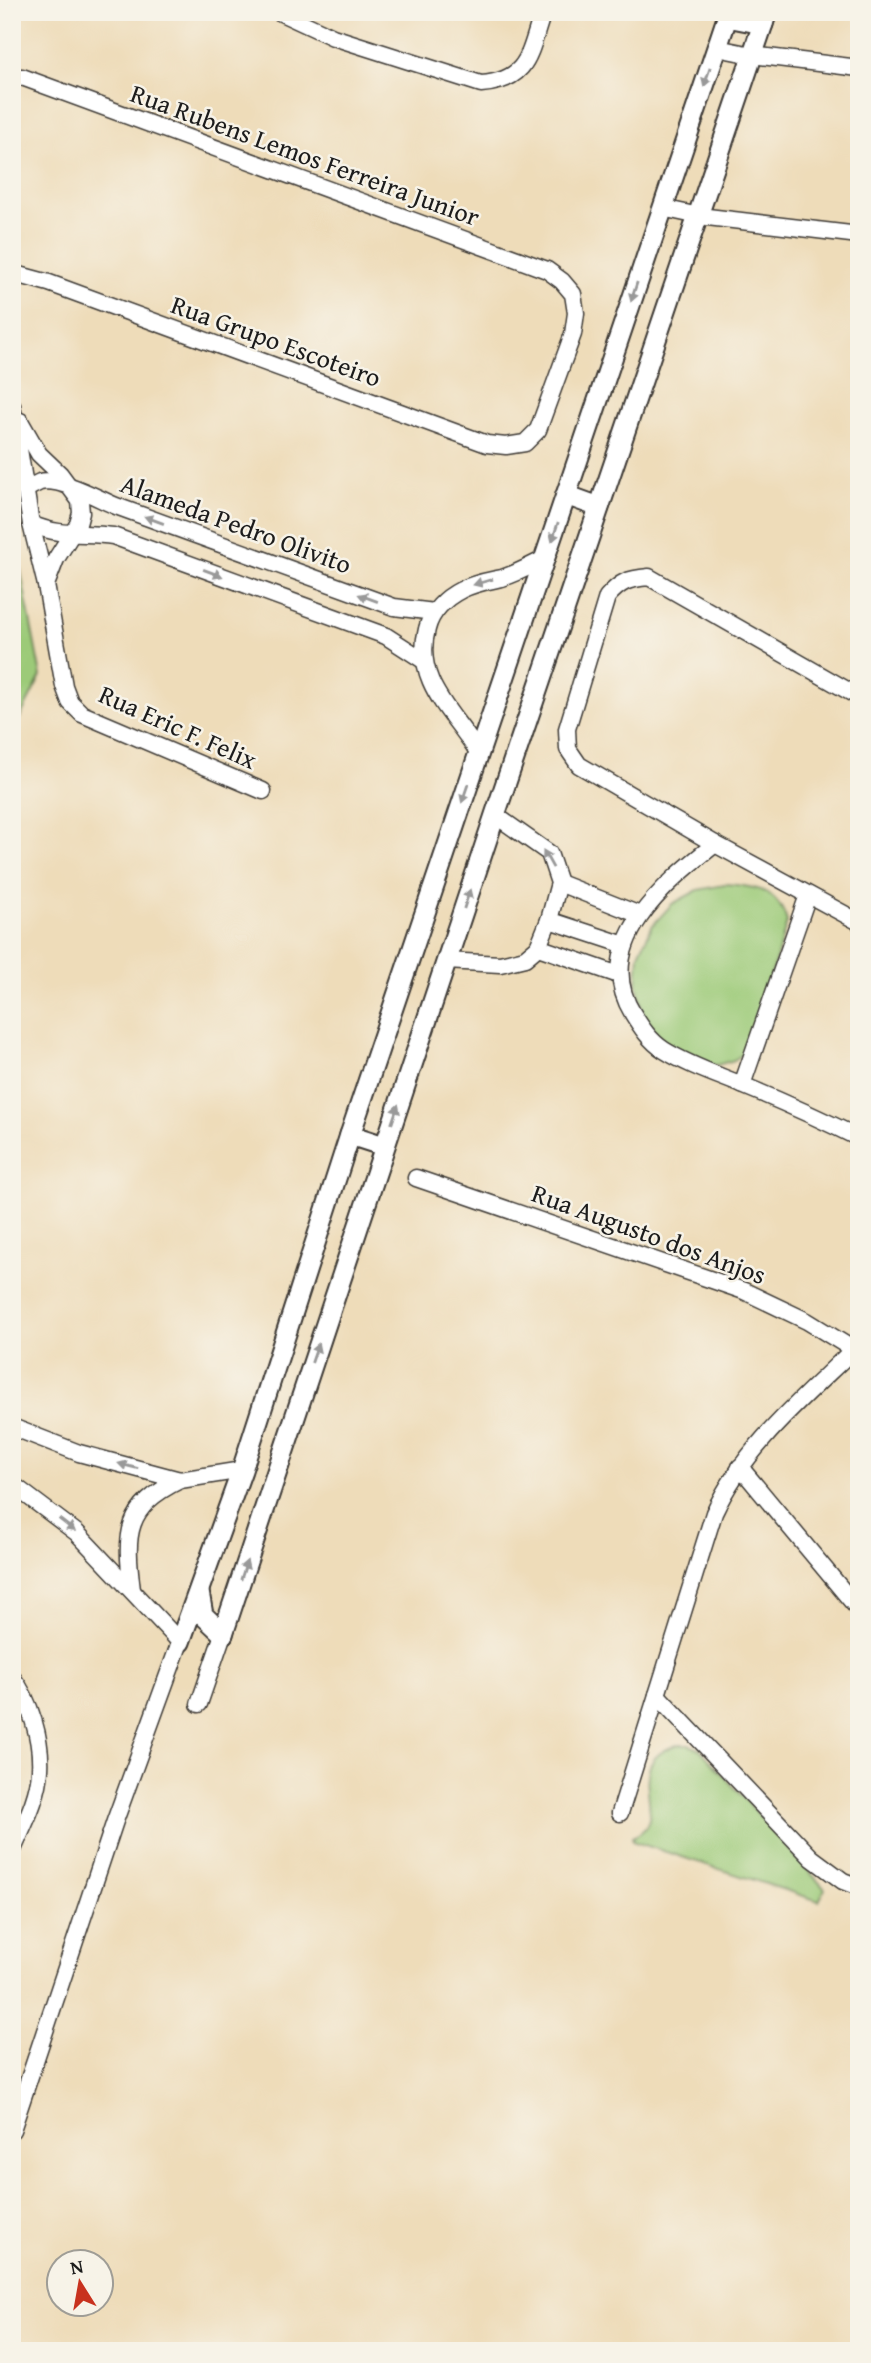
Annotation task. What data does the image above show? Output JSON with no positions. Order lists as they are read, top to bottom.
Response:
{
  "streets": {
    "street": [
      "Rua Rubens Lemos Ferreira Junior",
      "Rua Grupo Escoteiro",
      "Alameda Pedro Olivito",
      "Rua Eric F. Felix",
      "Rua Augusto dos Anjos"
    ]
  },
  "crossings": [
    ["Rua Rubens Lemos Ferreira Junior", "Rua Grupo Escoteiro"],
    ["Alameda Pedro Olivito", "Rua Eric F. Felix"]
  ],
  "north": "top"
}
